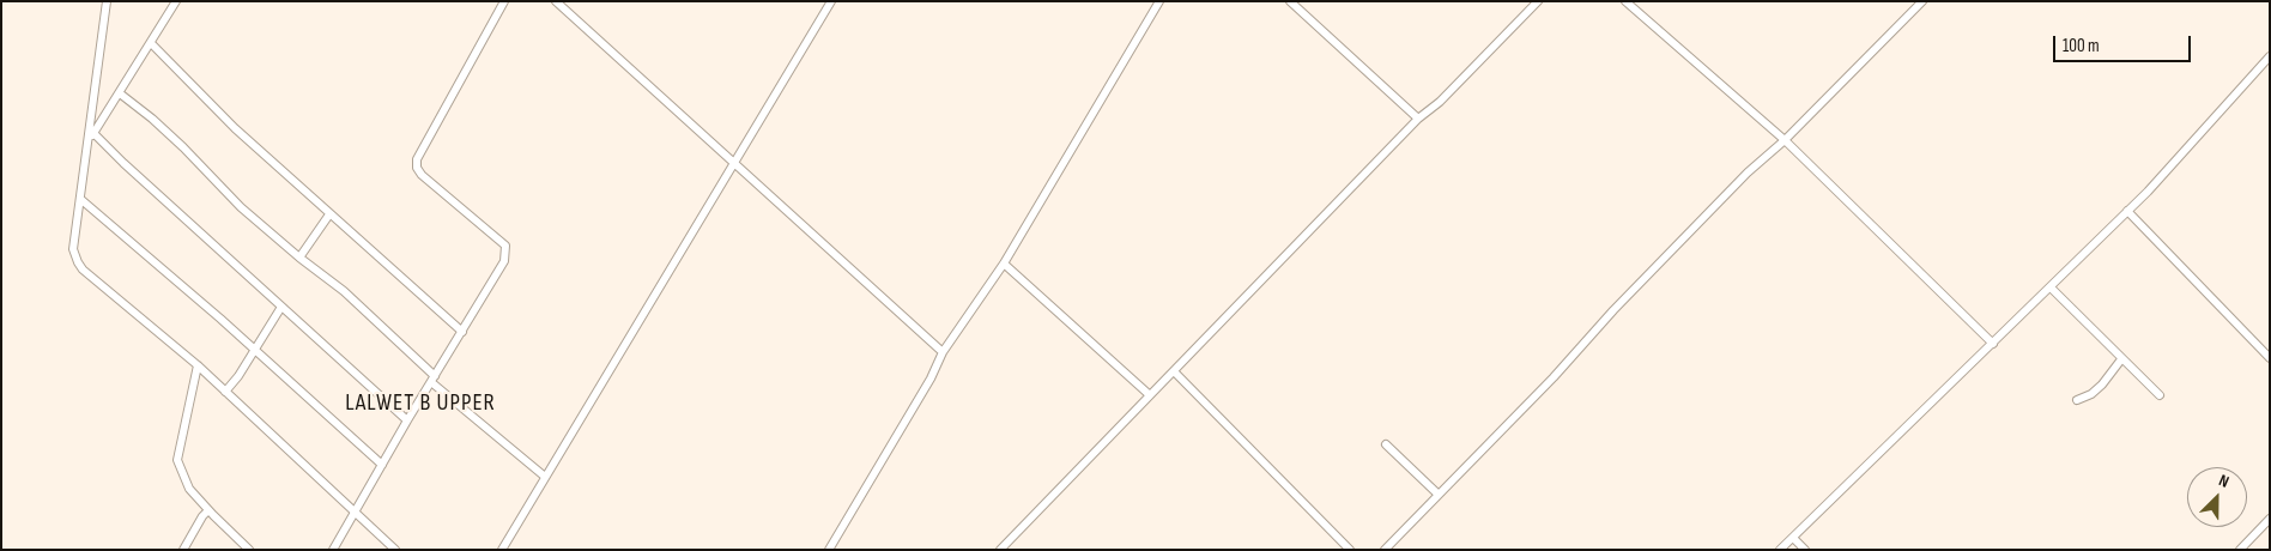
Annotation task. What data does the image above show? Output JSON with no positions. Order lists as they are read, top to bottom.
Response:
{
  "districts": ["LALWET B UPPER"],
  "scale_bar": "100 m",
  "north": "top right"
}
